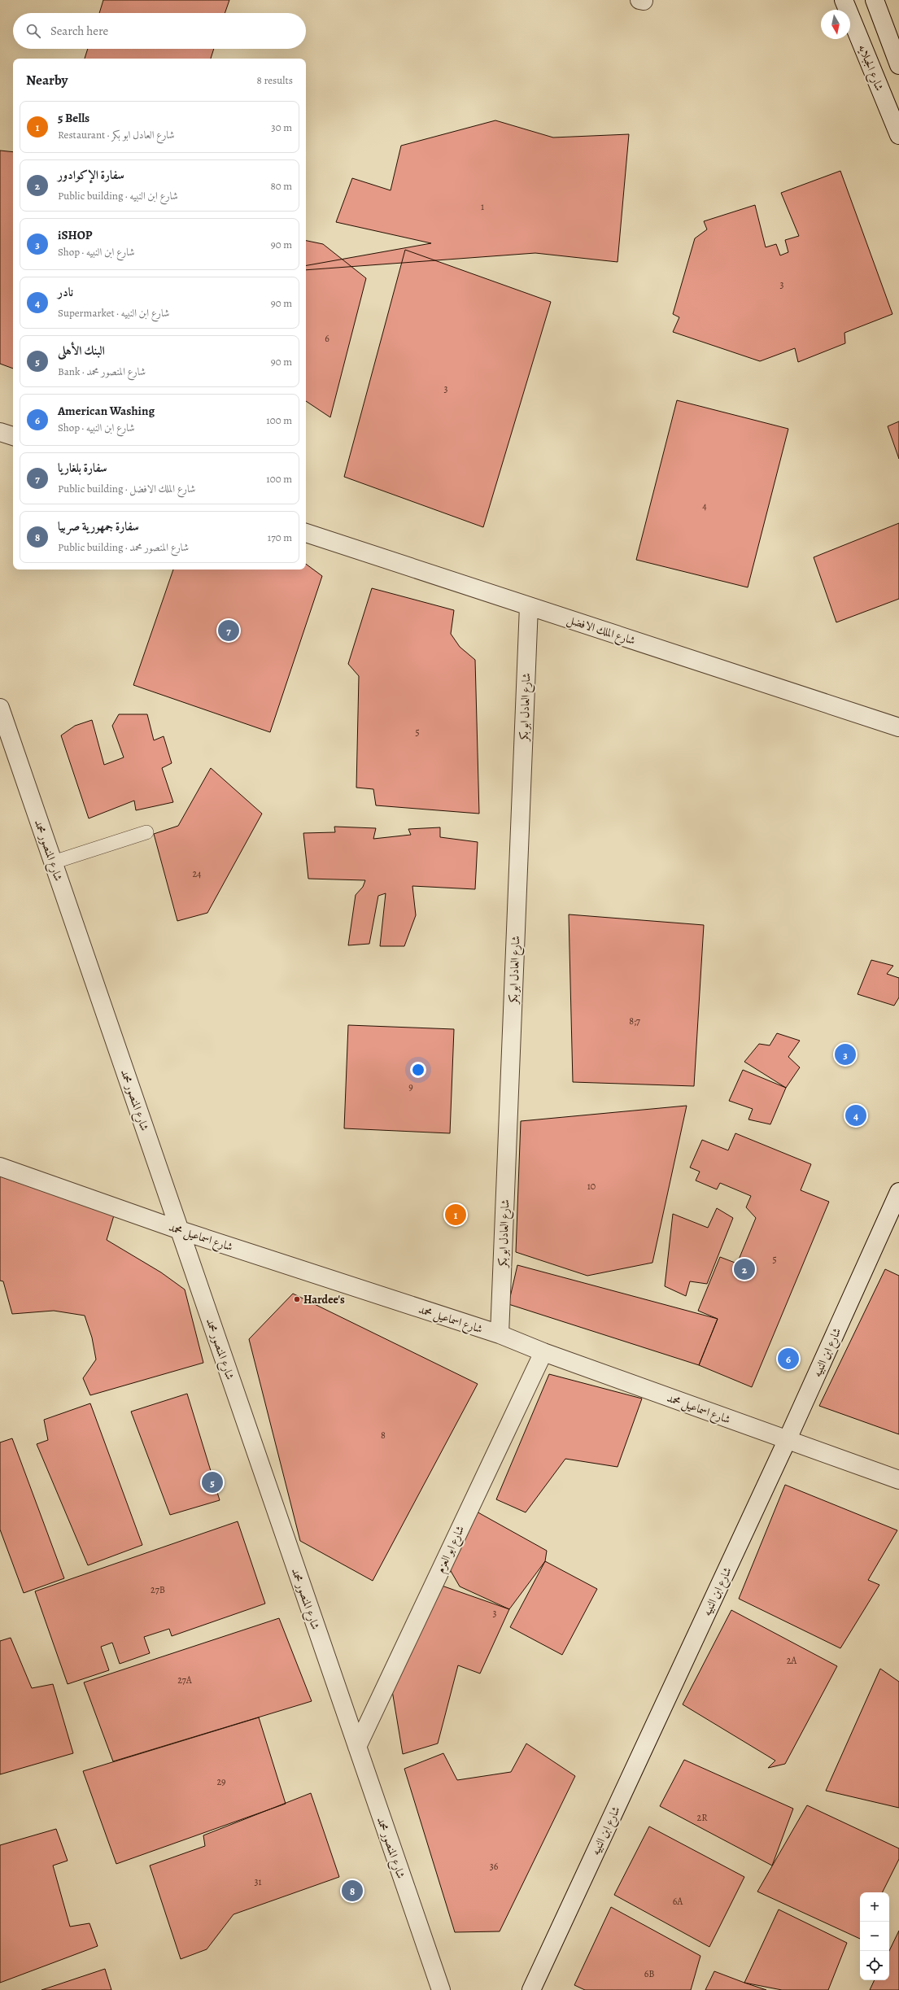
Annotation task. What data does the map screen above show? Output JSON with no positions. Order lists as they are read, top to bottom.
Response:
{
  "streets": {
    "street": [
      "شارع الجبلايه",
      "شارع الملك الافضل",
      "شارع العادل ابو بكر",
      "شارع المنصور محمد",
      "شارع اسماعيل محمد",
      "شارع ابن النبيه",
      "شارع ابو العزم"
    ]
  },
  "crossings": [
    ["شارع الملك الافضل", "شارع العادل ابو بكر"],
    ["شارع العادل ابو بكر", "شارع اسماعيل محمد"],
    ["شارع المنصور محمد", "شارع اسماعيل محمد"],
    ["شارع المنصور محمد", "شارع ابو العزم"],
    ["شارع اسماعيل محمد", "شارع ابن النبيه"],
    ["شارع اسماعيل محمد", "شارع ابو العزم"]
  ],
  "places": ["Hardee's"],
  "house_numbers": [
    "1",
    "3",
    "6",
    "3",
    "4",
    "5",
    "24",
    "8;7",
    "9",
    "10",
    "5",
    "8",
    "27B",
    "3",
    "2A",
    "27A",
    "29",
    "2R",
    "36",
    "31",
    "6A",
    "6B"
  ],
  "north": "bottom",
  "page": {
    "search": "Search here",
    "heading": ["Nearby", "8 results"],
    "list": [
      {
        "mark": "1",
        "name": "5 Bells",
        "note": "Restaurant · شارع العادل ابو بكر",
        "value": "30 m"
      },
      {
        "mark": "2",
        "name": "سفارة الإكوادور",
        "note": "Public building · شارع ابن النبيه",
        "value": "80 m"
      },
      {
        "mark": "3",
        "name": "iSHOP",
        "note": "Shop · شارع ابن النبيه",
        "value": "90 m"
      },
      {
        "mark": "4",
        "name": "نادر",
        "note": "Supermarket · شارع ابن النبيه",
        "value": "90 m"
      },
      {
        "mark": "5",
        "name": "البنك الأهلى",
        "note": "Bank · شارع المنصور محمد",
        "value": "90 m"
      },
      {
        "mark": "6",
        "name": "American Washing",
        "note": "Shop · شارع ابن النبيه",
        "value": "100 m"
      },
      {
        "mark": "7",
        "name": "سفارة بلغاريا",
        "note": "Public building · شارع الملك الافضل",
        "value": "100 m"
      },
      {
        "mark": "8",
        "name": "سفارة جمهورية صربيا",
        "note": "Public building · شارع المنصور محمد",
        "value": "170 m"
      }
    ],
    "pins": [
      "7",
      "3",
      "4",
      "1",
      "2",
      "6",
      "5",
      "8"
    ],
    "map_buttons": ["+", "−"]
  }
}
